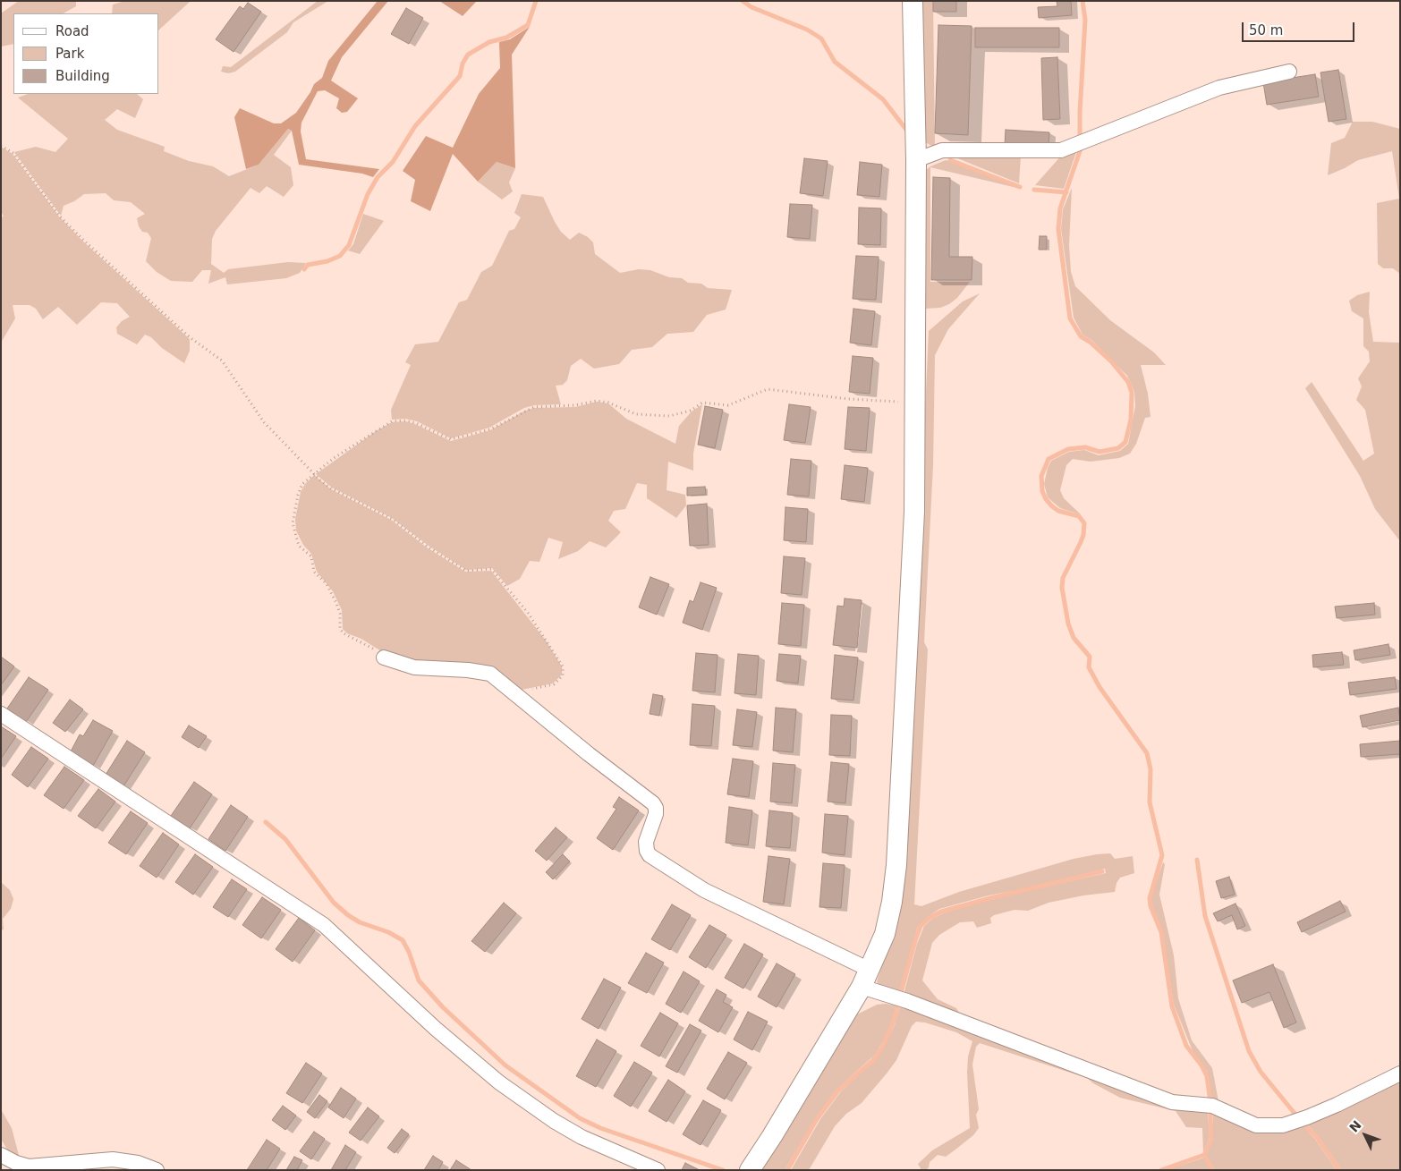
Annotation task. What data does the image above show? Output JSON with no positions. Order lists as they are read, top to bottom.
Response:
{
  "legend": ["Road", "Park", "Building"],
  "scale_bar": "50 m",
  "north": "top left"
}
